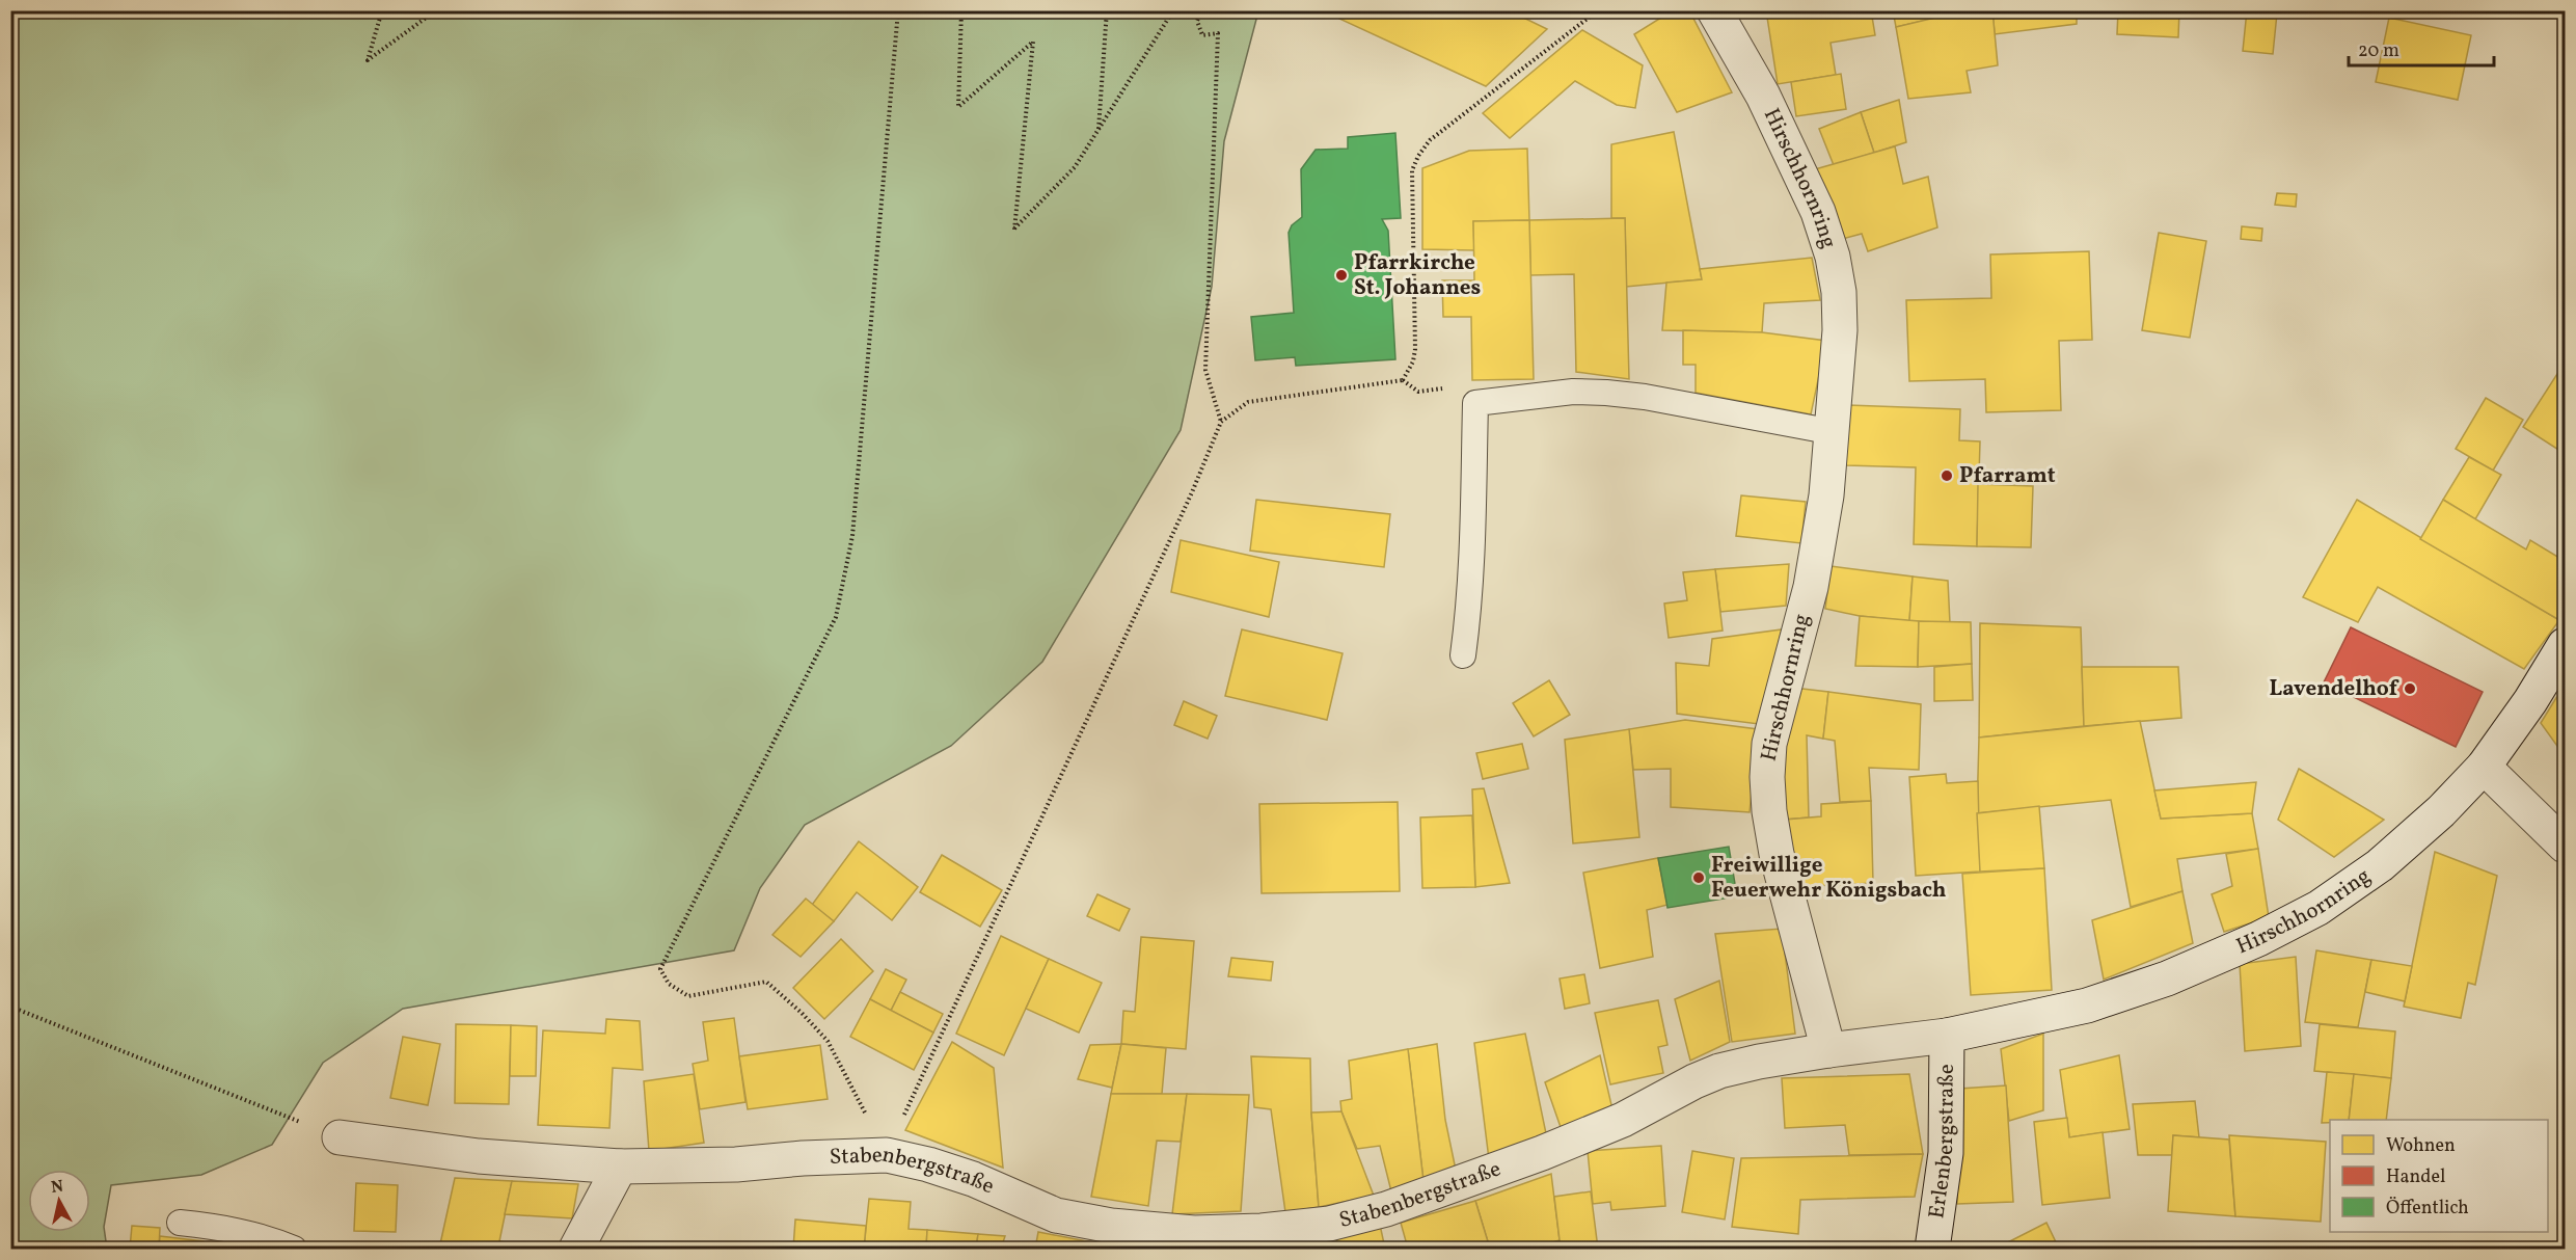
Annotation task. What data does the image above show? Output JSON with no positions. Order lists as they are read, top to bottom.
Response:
{
  "streets": {
    "street": ["Hirschhornring", "Erlenbergstraße", "Stabenbergstraße"]
  },
  "crossings": [
    ["Hirschhornring", "Erlenbergstraße"],
    ["Hirschhornring", "Stabenbergstraße"],
    ["Erlenbergstraße", "Stabenbergstraße"]
  ],
  "places": [
    "Pfarrkirche St. Johannes",
    "Pfarramt",
    "Lavendelhof",
    "Freiwillige Feuerwehr Königsbach"
  ],
  "legend": ["Wohnen", "Handel", "Öffentlich"],
  "scale_bar": "20 m",
  "north": "top"
}
